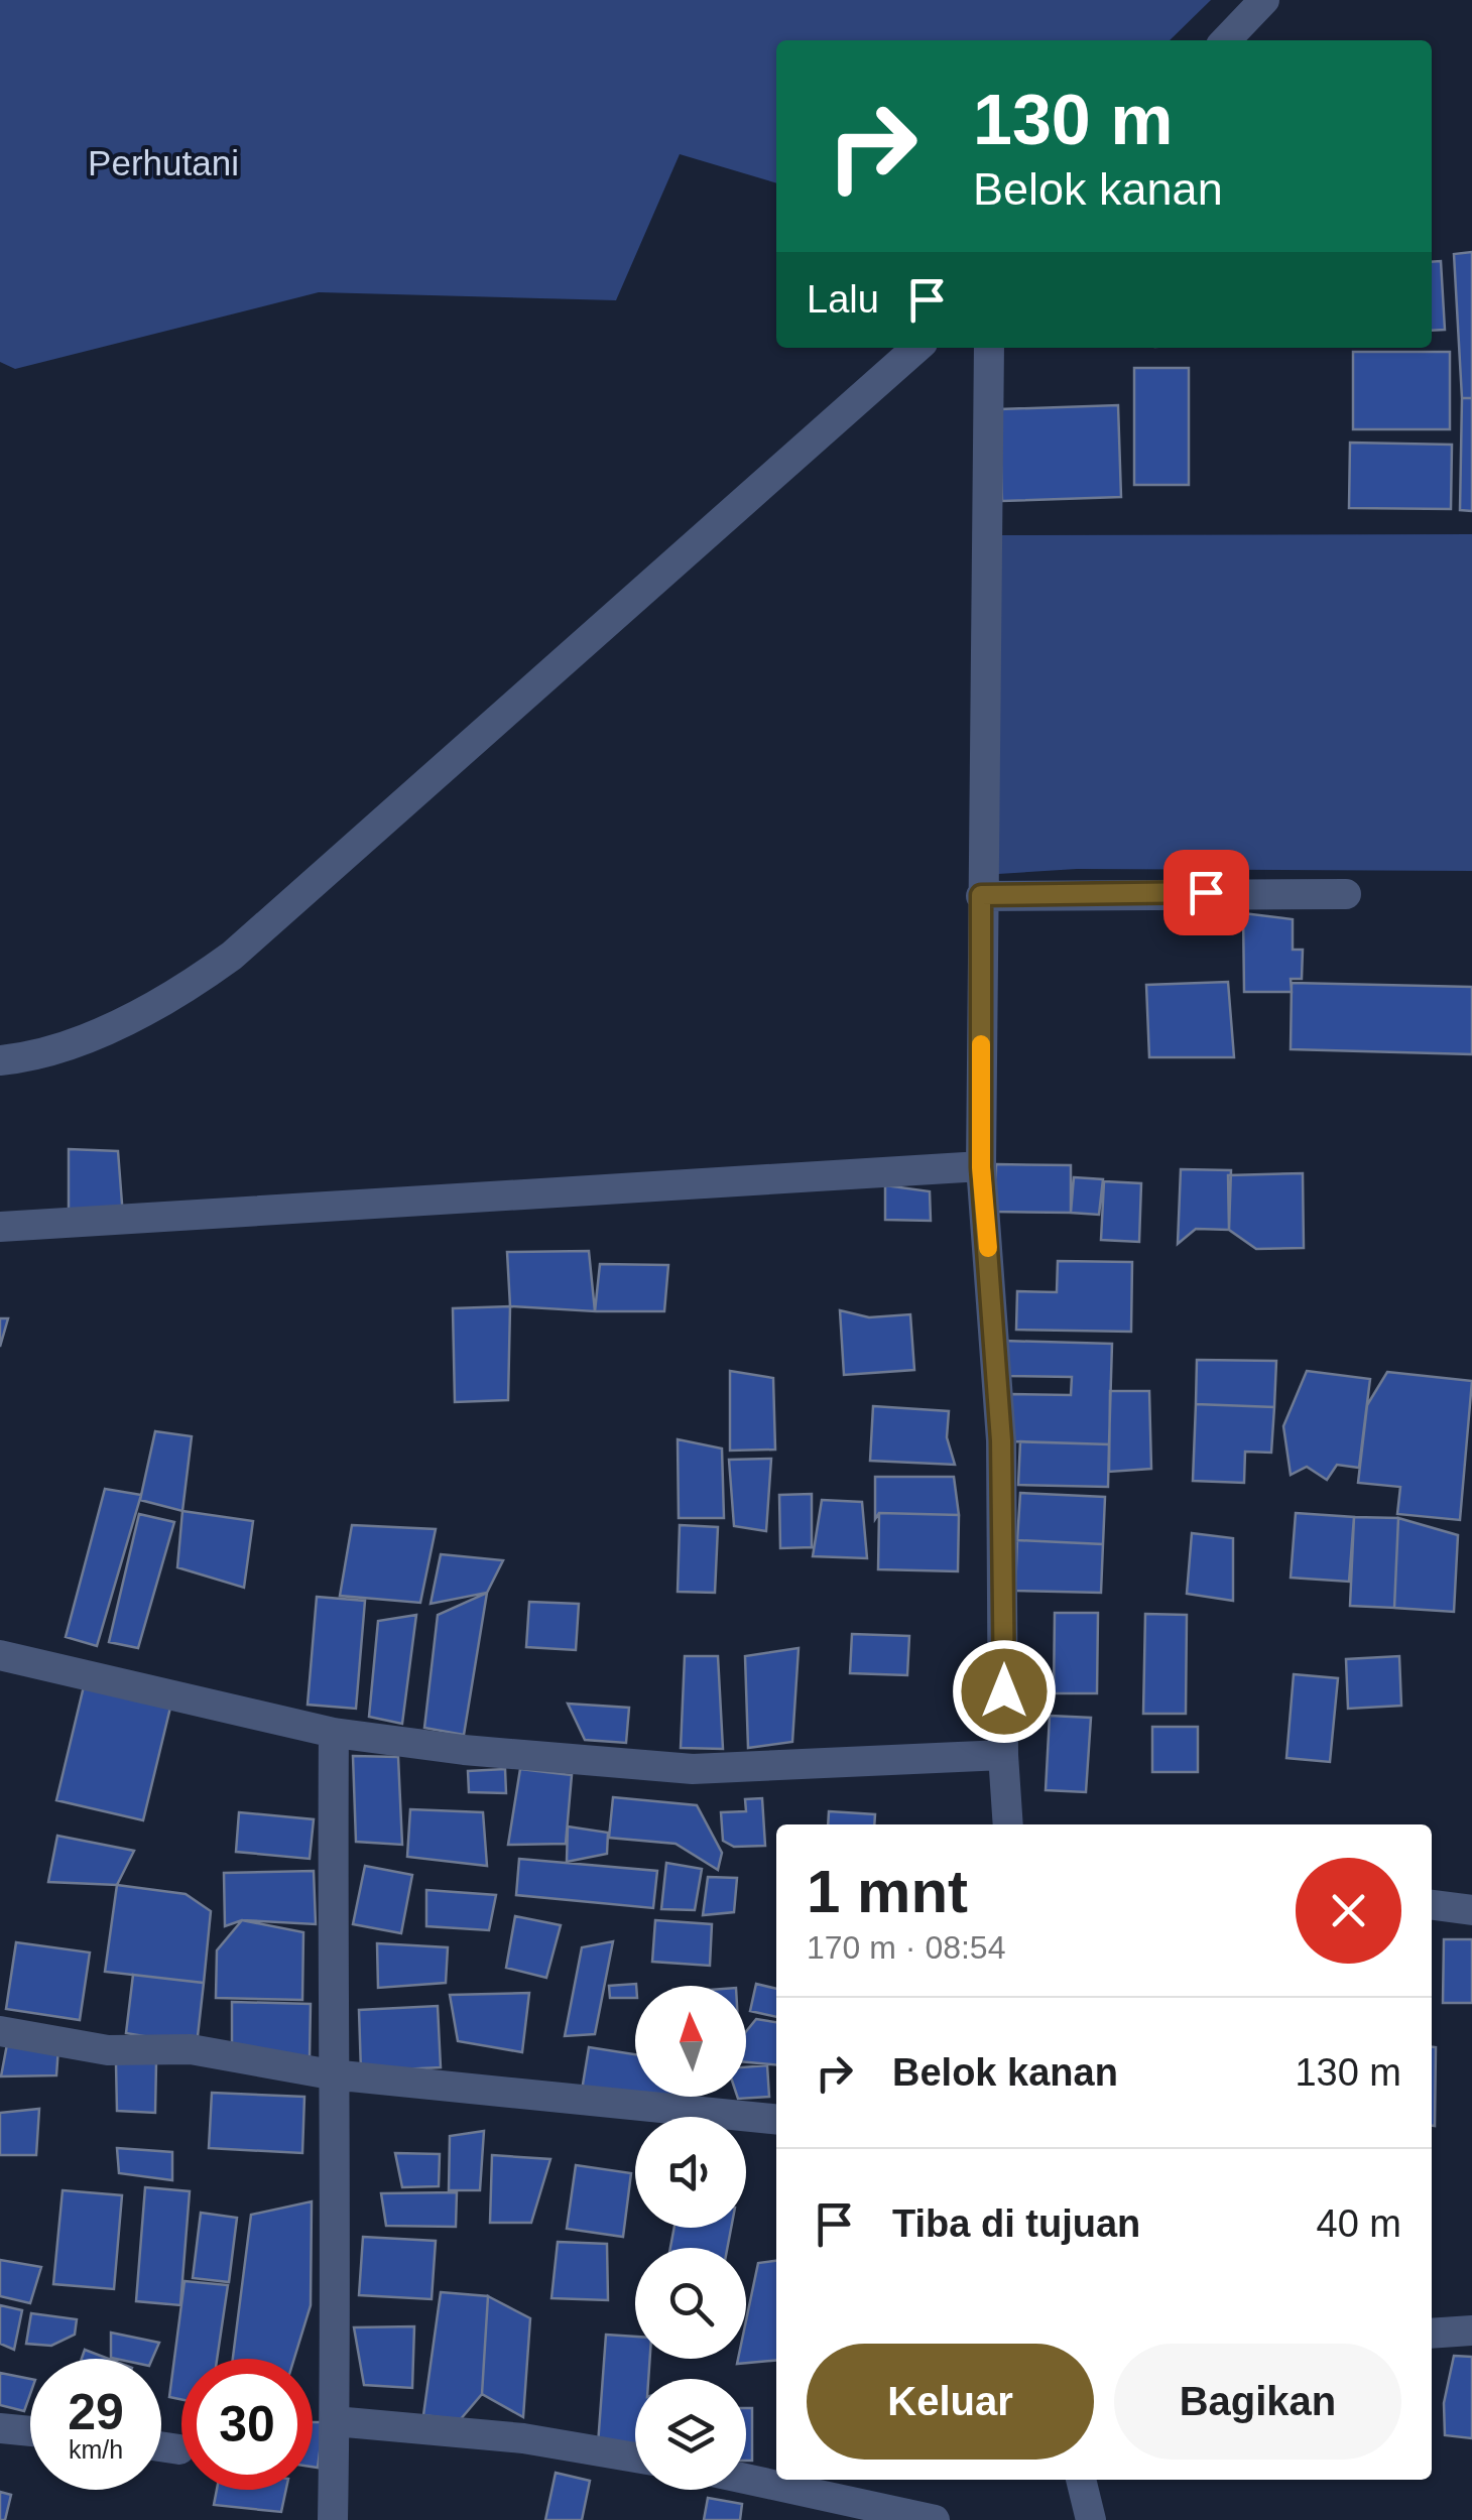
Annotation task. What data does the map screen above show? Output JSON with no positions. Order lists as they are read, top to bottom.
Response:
{
  "parks": ["Perhutani"],
  "north": "top",
  "page": {
    "turn": ["130 m", "Belok kanan"],
    "then": "Lalu",
    "heading": ["1 mnt", "170 m · 08:54"],
    "list": [
      {
        "name": "Belok kanan",
        "value": "130 m"
      },
      {
        "name": "Tiba di tujuan",
        "value": "40 m"
      }
    ],
    "buttons": ["Keluar", "Bagikan"],
    "speed": "29 km/h",
    "limit": "30"
  }
}
